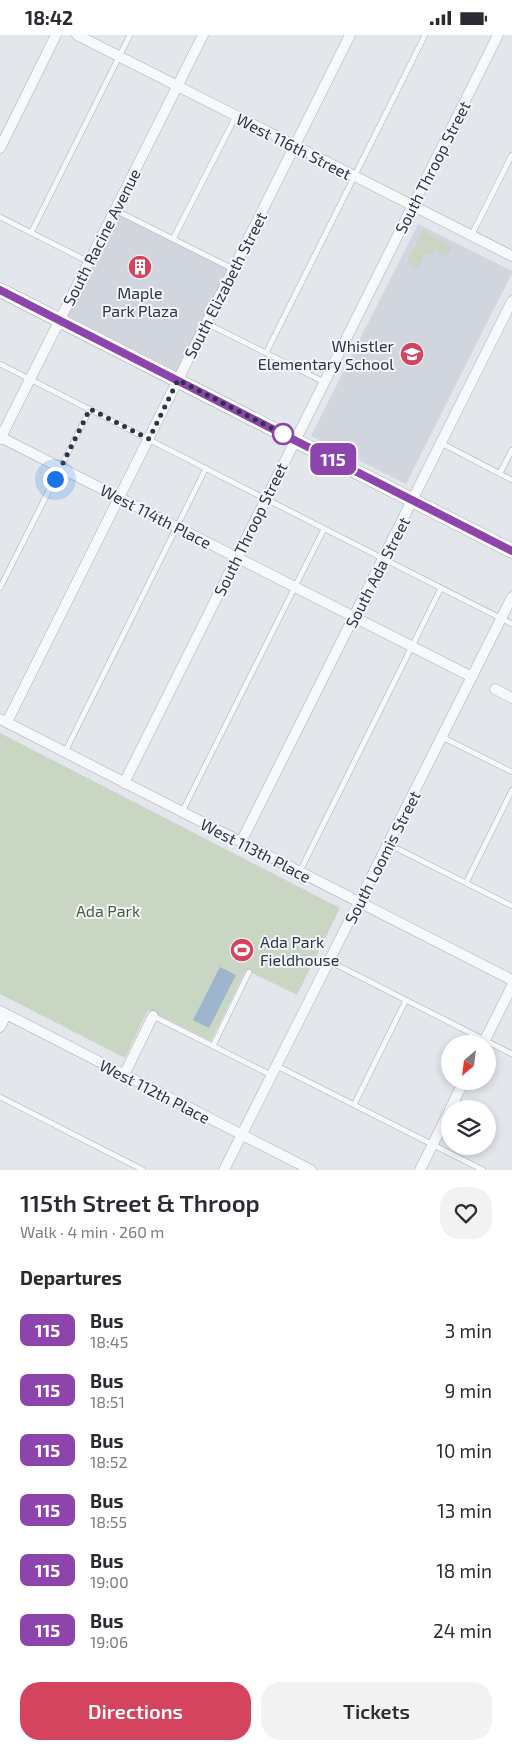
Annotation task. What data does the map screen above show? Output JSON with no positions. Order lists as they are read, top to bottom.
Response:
{
  "streets": {
    "street": [
      "West 116th Street",
      "South Throop Street",
      "South Racine Avenue",
      "South Elizabeth Street",
      "West 114th Place",
      "South Ada Street",
      "West 113th Place",
      "South Loomis Street",
      "West 112th Place"
    ]
  },
  "crossings": [
    ["West 116th Street", "South Throop Street"],
    ["West 116th Street", "South Racine Avenue"],
    ["West 116th Street", "South Elizabeth Street"],
    ["South Throop Street", "West 114th Place"],
    ["South Throop Street", "West 113th Place"],
    ["South Racine Avenue", "West 114th Place"],
    ["South Elizabeth Street", "West 114th Place"],
    ["South Elizabeth Street", "West 113th Place"],
    ["West 114th Place", "South Ada Street"],
    ["West 114th Place", "South Loomis Street"],
    ["South Ada Street", "West 113th Place"],
    ["West 113th Place", "South Loomis Street"],
    ["South Loomis Street", "West 112th Place"]
  ],
  "parks": ["Ada Park"],
  "places": {
    "building": ["Maple Park Plaza"],
    "school or university": ["Whistler Elementary School"],
    "sports": ["Ada Park Fieldhouse"]
  },
  "lines": ["bus line 115"],
  "north": "bottom left",
  "page": {
    "status": "18:42",
    "on_map": "115",
    "heading": [
      ["115th Street & Throop", "Walk · 4 min · 260 m"],
      "Departures"
    ],
    "list": [
      {
        "mark": "115",
        "name": "Bus",
        "note": "18:45",
        "value": "3 min"
      },
      {
        "mark": "115",
        "name": "Bus",
        "note": "18:51",
        "value": "9 min"
      },
      {
        "mark": "115",
        "name": "Bus",
        "note": "18:52",
        "value": "10 min"
      },
      {
        "mark": "115",
        "name": "Bus",
        "note": "18:55",
        "value": "13 min"
      },
      {
        "mark": "115",
        "name": "Bus",
        "note": "19:00",
        "value": "18 min"
      },
      {
        "mark": "115",
        "name": "Bus",
        "note": "19:06",
        "value": "24 min"
      }
    ],
    "buttons": ["Directions", "Tickets"]
  }
}
